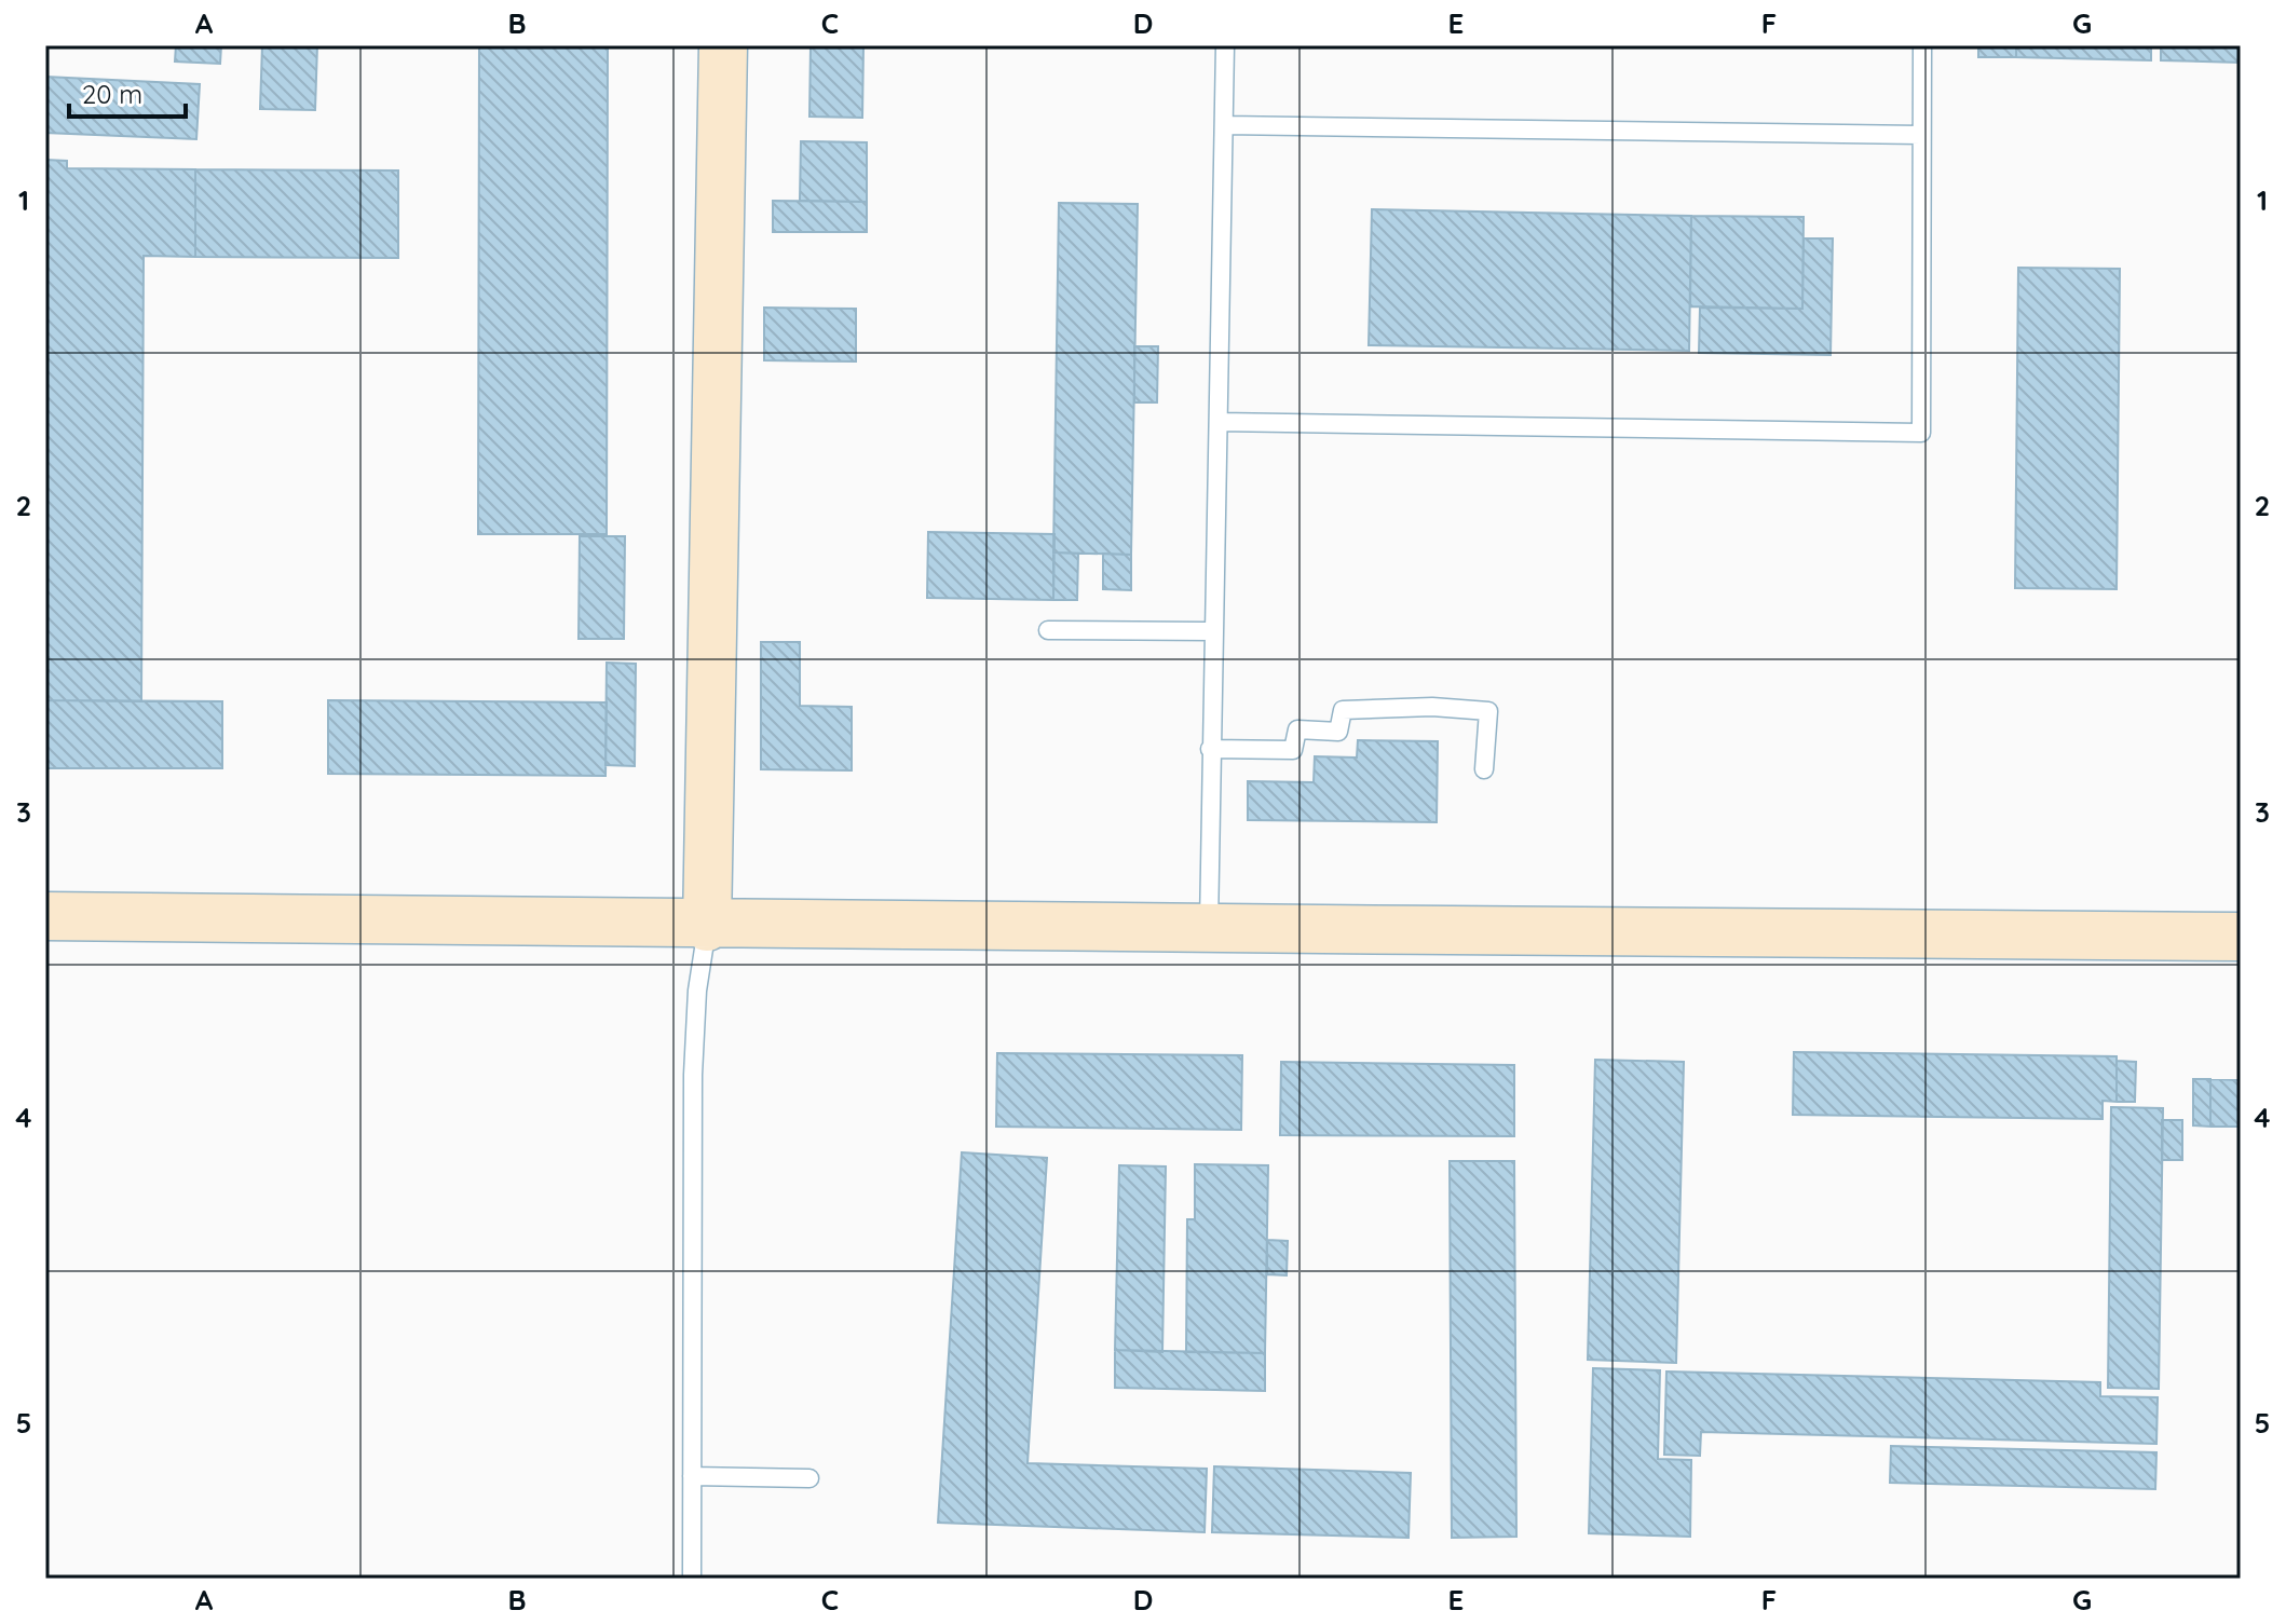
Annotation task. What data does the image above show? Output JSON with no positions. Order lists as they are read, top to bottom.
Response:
{
  "scale_bar": "20 m",
  "grid": {
    "columns": [
      "A",
      "B",
      "C",
      "D",
      "E",
      "F",
      "G"
    ],
    "rows": [
      "1",
      "2",
      "3",
      "4",
      "5"
    ]
  }
}
